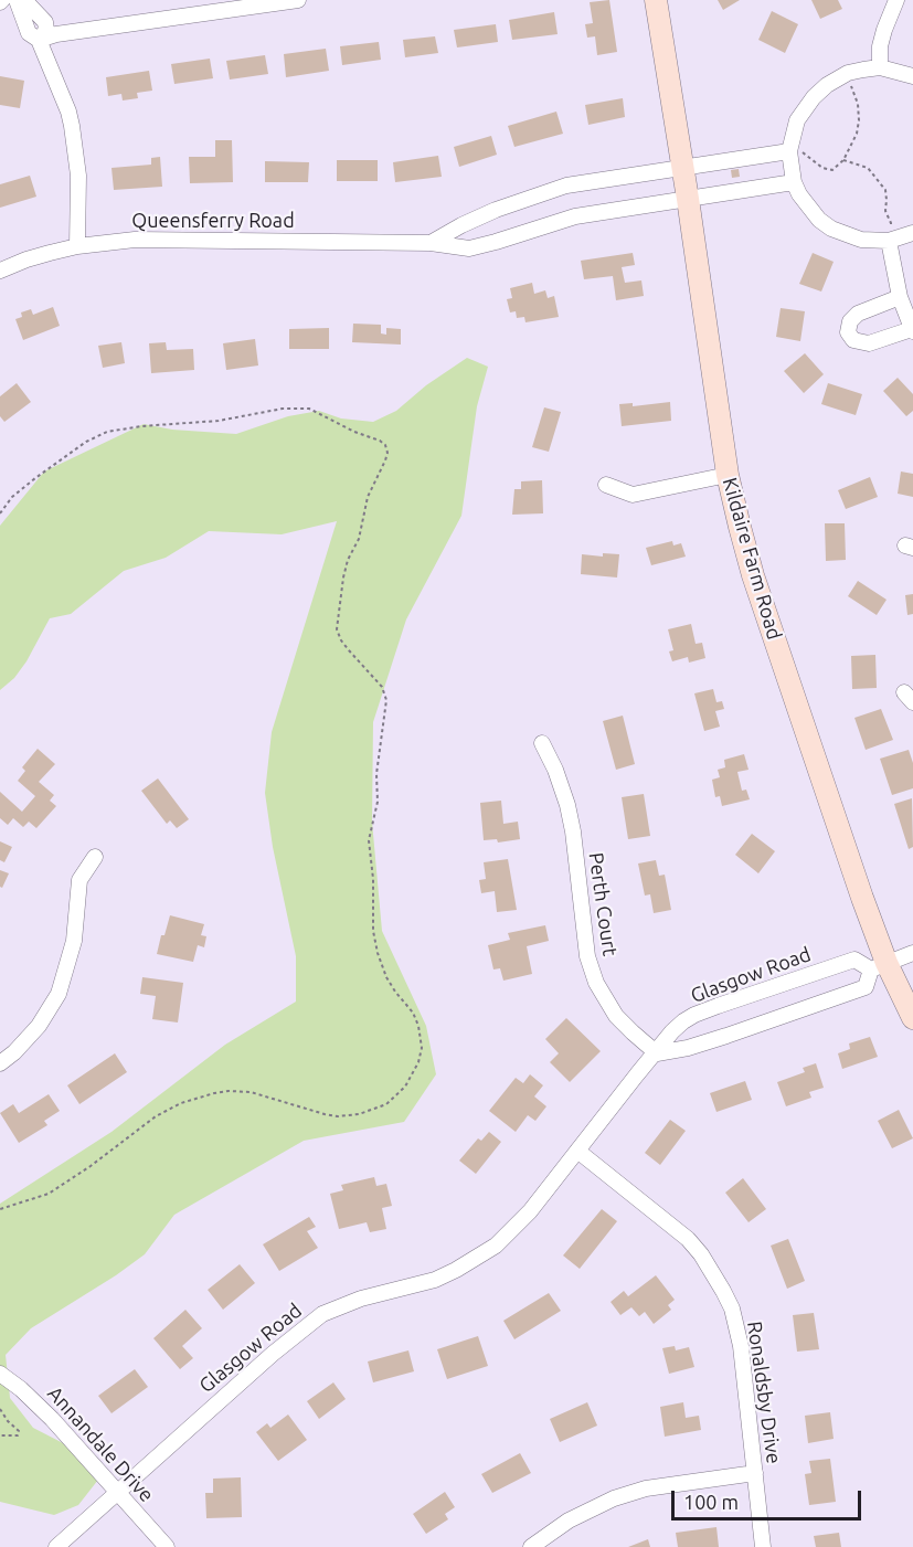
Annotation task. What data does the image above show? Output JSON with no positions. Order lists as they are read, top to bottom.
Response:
{
  "streets": {
    "main road": ["Kildaire Farm Road"],
    "street": [
      "Queensferry Road",
      "Perth Court",
      "Glasgow Road",
      "Ronaldsby Drive",
      "Annandale Drive"
    ]
  },
  "crossings": [
    ["Queensferry Road", "Kildaire Farm Road"],
    ["Kildaire Farm Road", "Glasgow Road"],
    ["Perth Court", "Glasgow Road"],
    ["Glasgow Road", "Ronaldsby Drive"],
    ["Glasgow Road", "Annandale Drive"]
  ],
  "scale_bar": "100 m"
}
